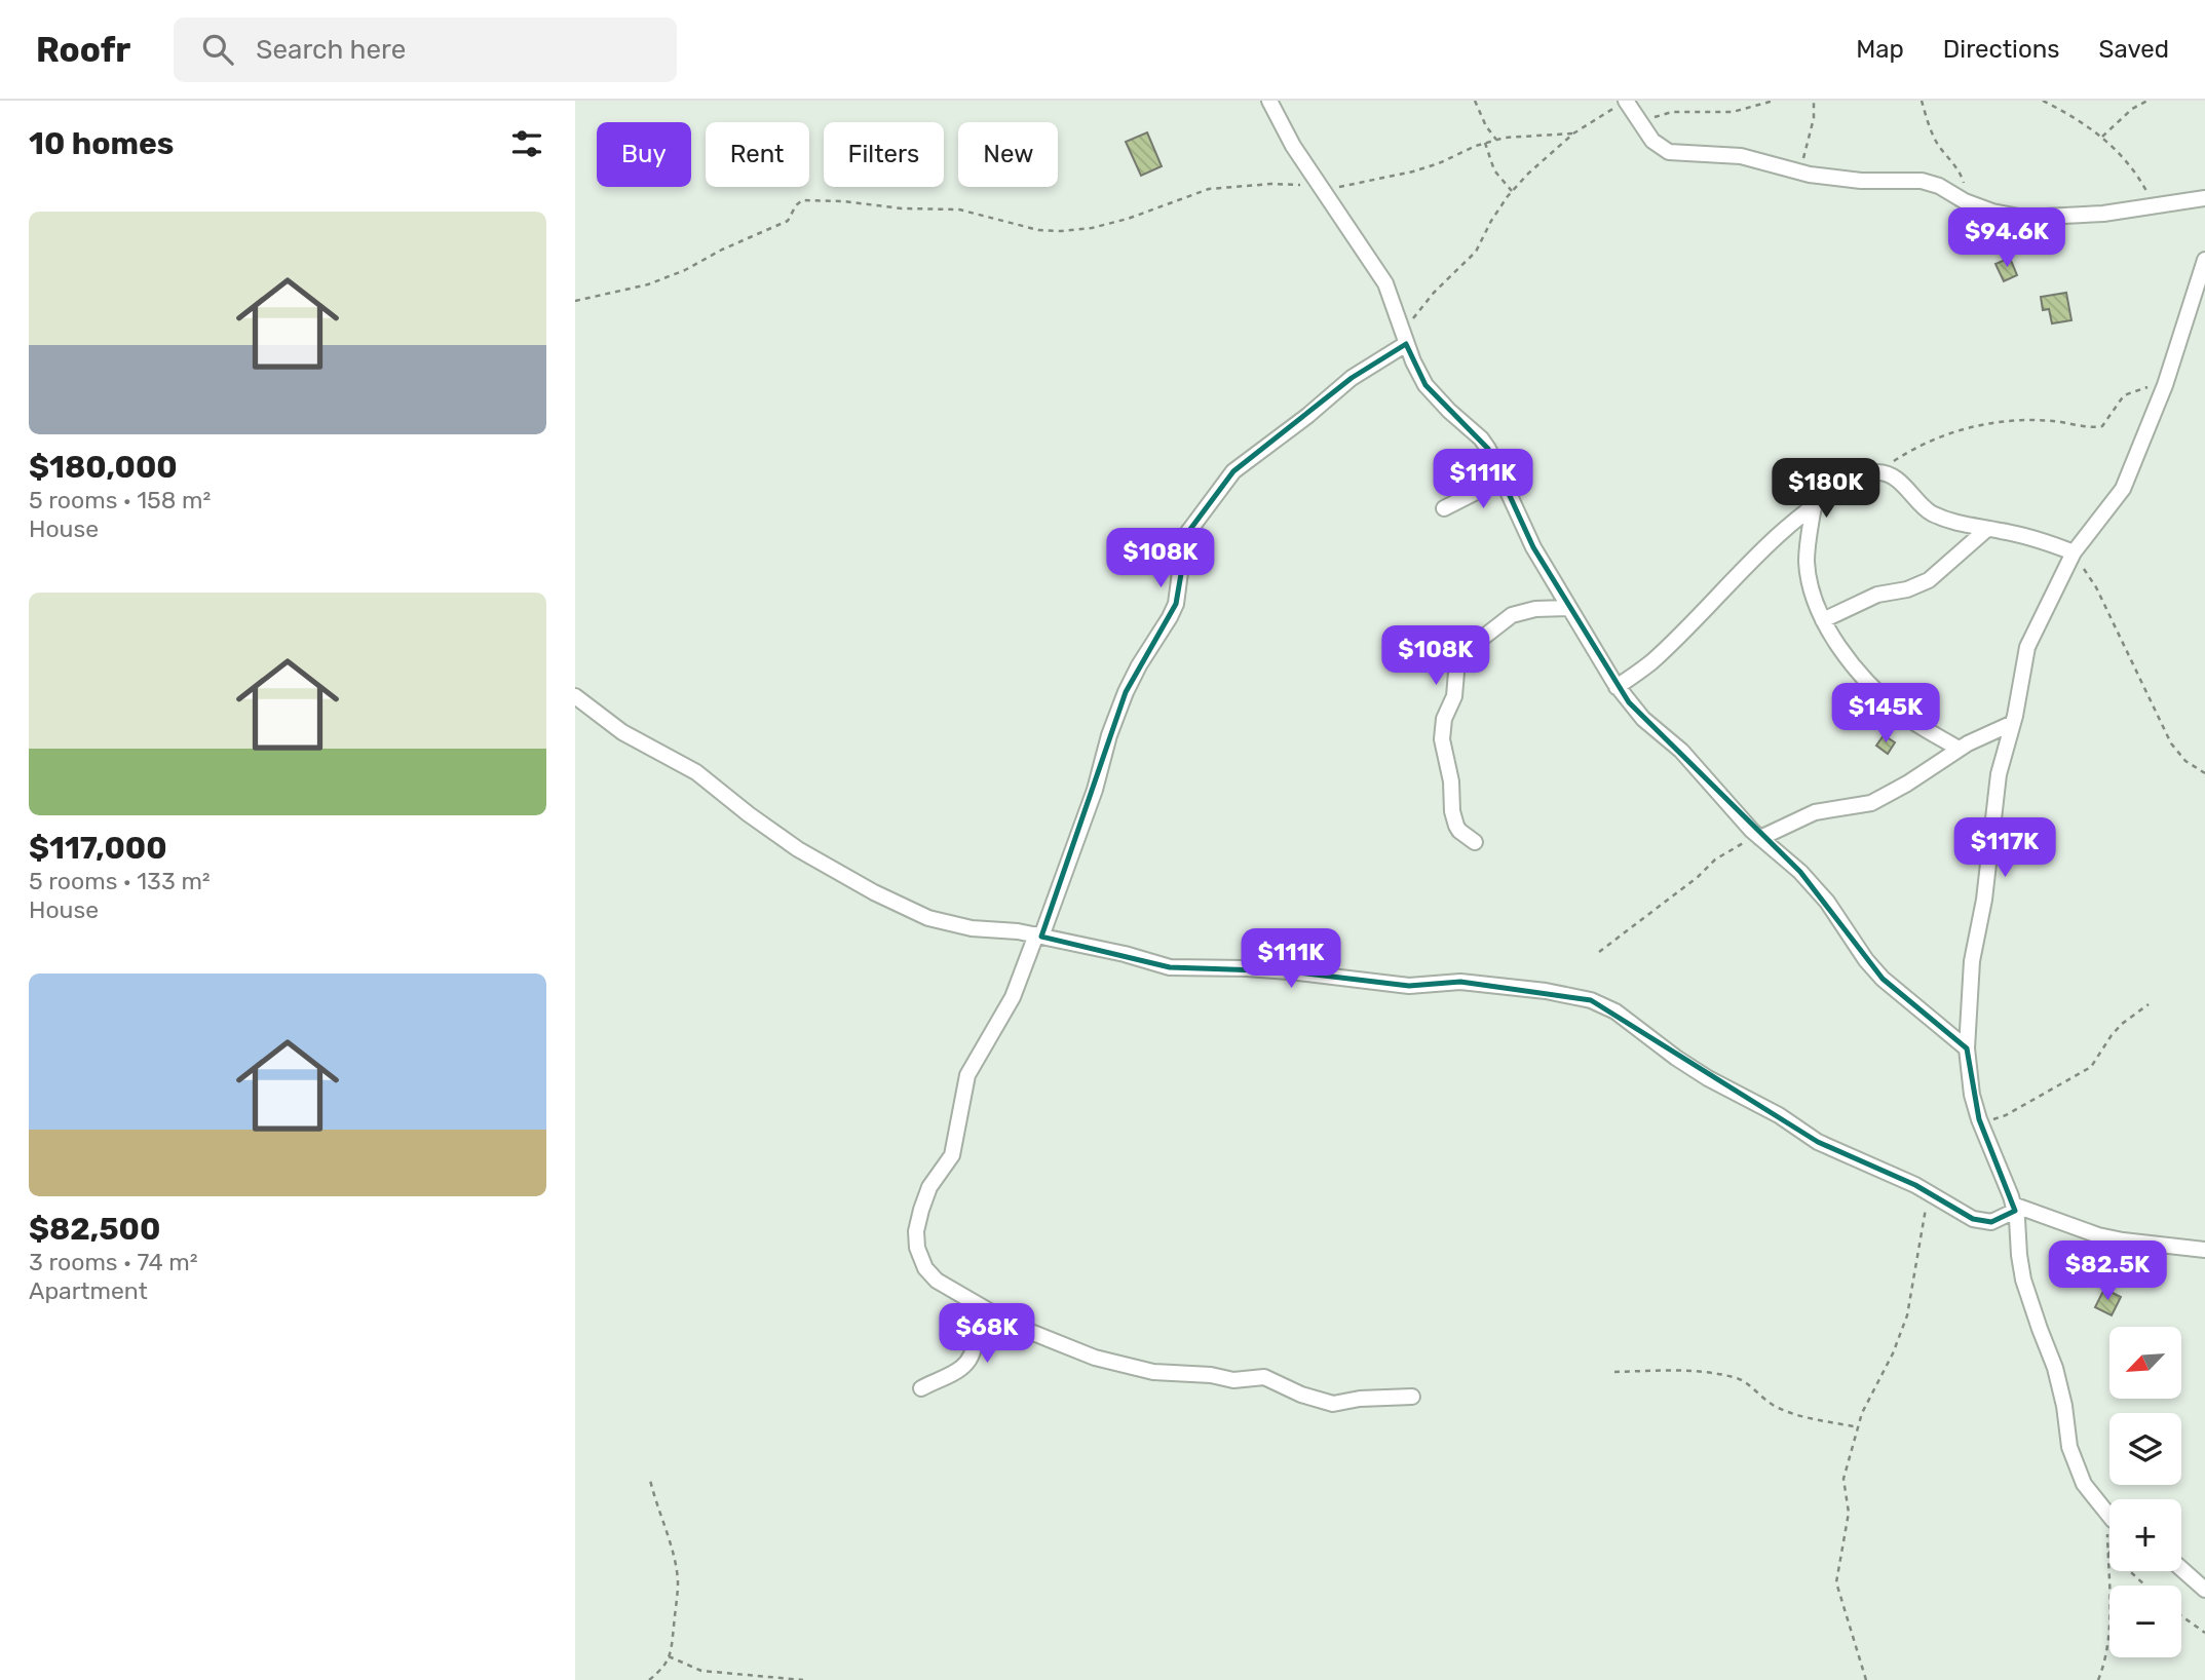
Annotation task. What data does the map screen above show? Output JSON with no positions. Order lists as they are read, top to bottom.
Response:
{
  "north": "bottom left",
  "page": {
    "header": "Roofr",
    "search": "Search here",
    "nav": ["Map", "Directions", "Saved"],
    "heading": "10 homes",
    "chip": [
      "Buy",
      "Rent",
      "Filters",
      "New"
    ],
    "list": [
      {
        "name": "$180,000",
        "note": "5 rooms · 158 m² · House"
      },
      {
        "name": "$117,000",
        "note": "5 rooms · 133 m² · House"
      },
      {
        "name": "$82,500",
        "note": "3 rooms · 74 m² · Apartment"
      }
    ],
    "price": [
      "$94.6K",
      "$111K",
      "$180K",
      "$108K",
      "$108K",
      "$145K",
      "$117K",
      "$111K",
      "$82.5K",
      "$68K"
    ],
    "map_buttons": ["+", "−"]
  }
}
